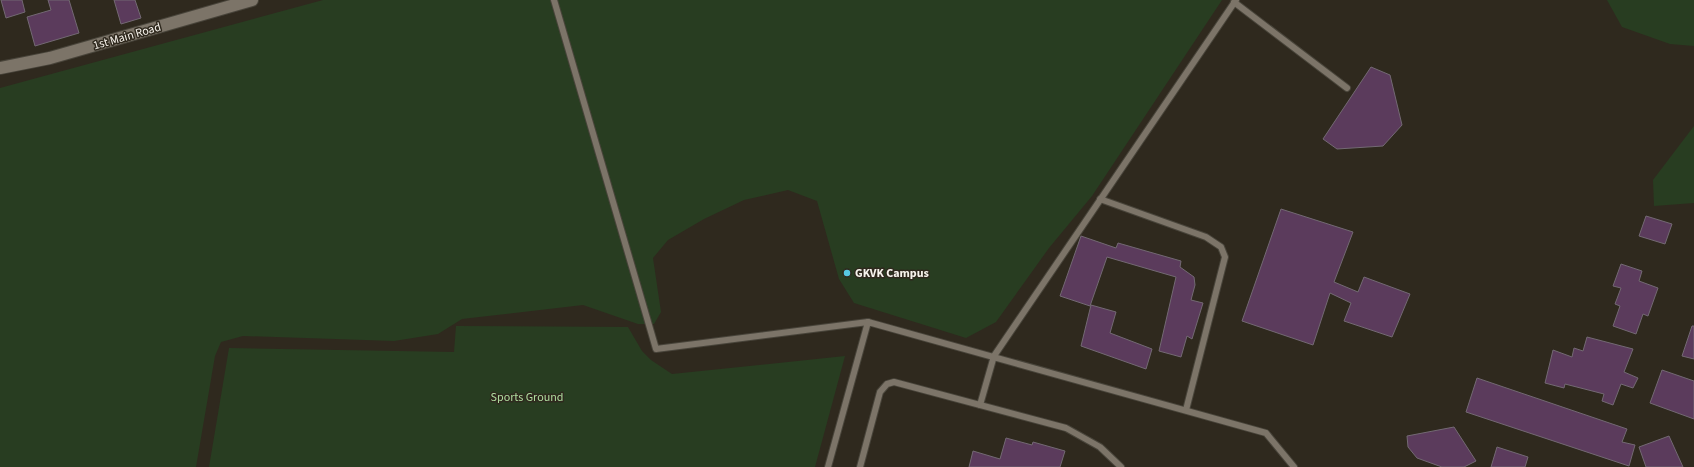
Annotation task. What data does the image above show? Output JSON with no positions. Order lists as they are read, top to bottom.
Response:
{
  "streets": {
    "street": ["1st Main Road"]
  },
  "parks": ["Sports Ground"],
  "places": ["GKVK Campus"]
}
